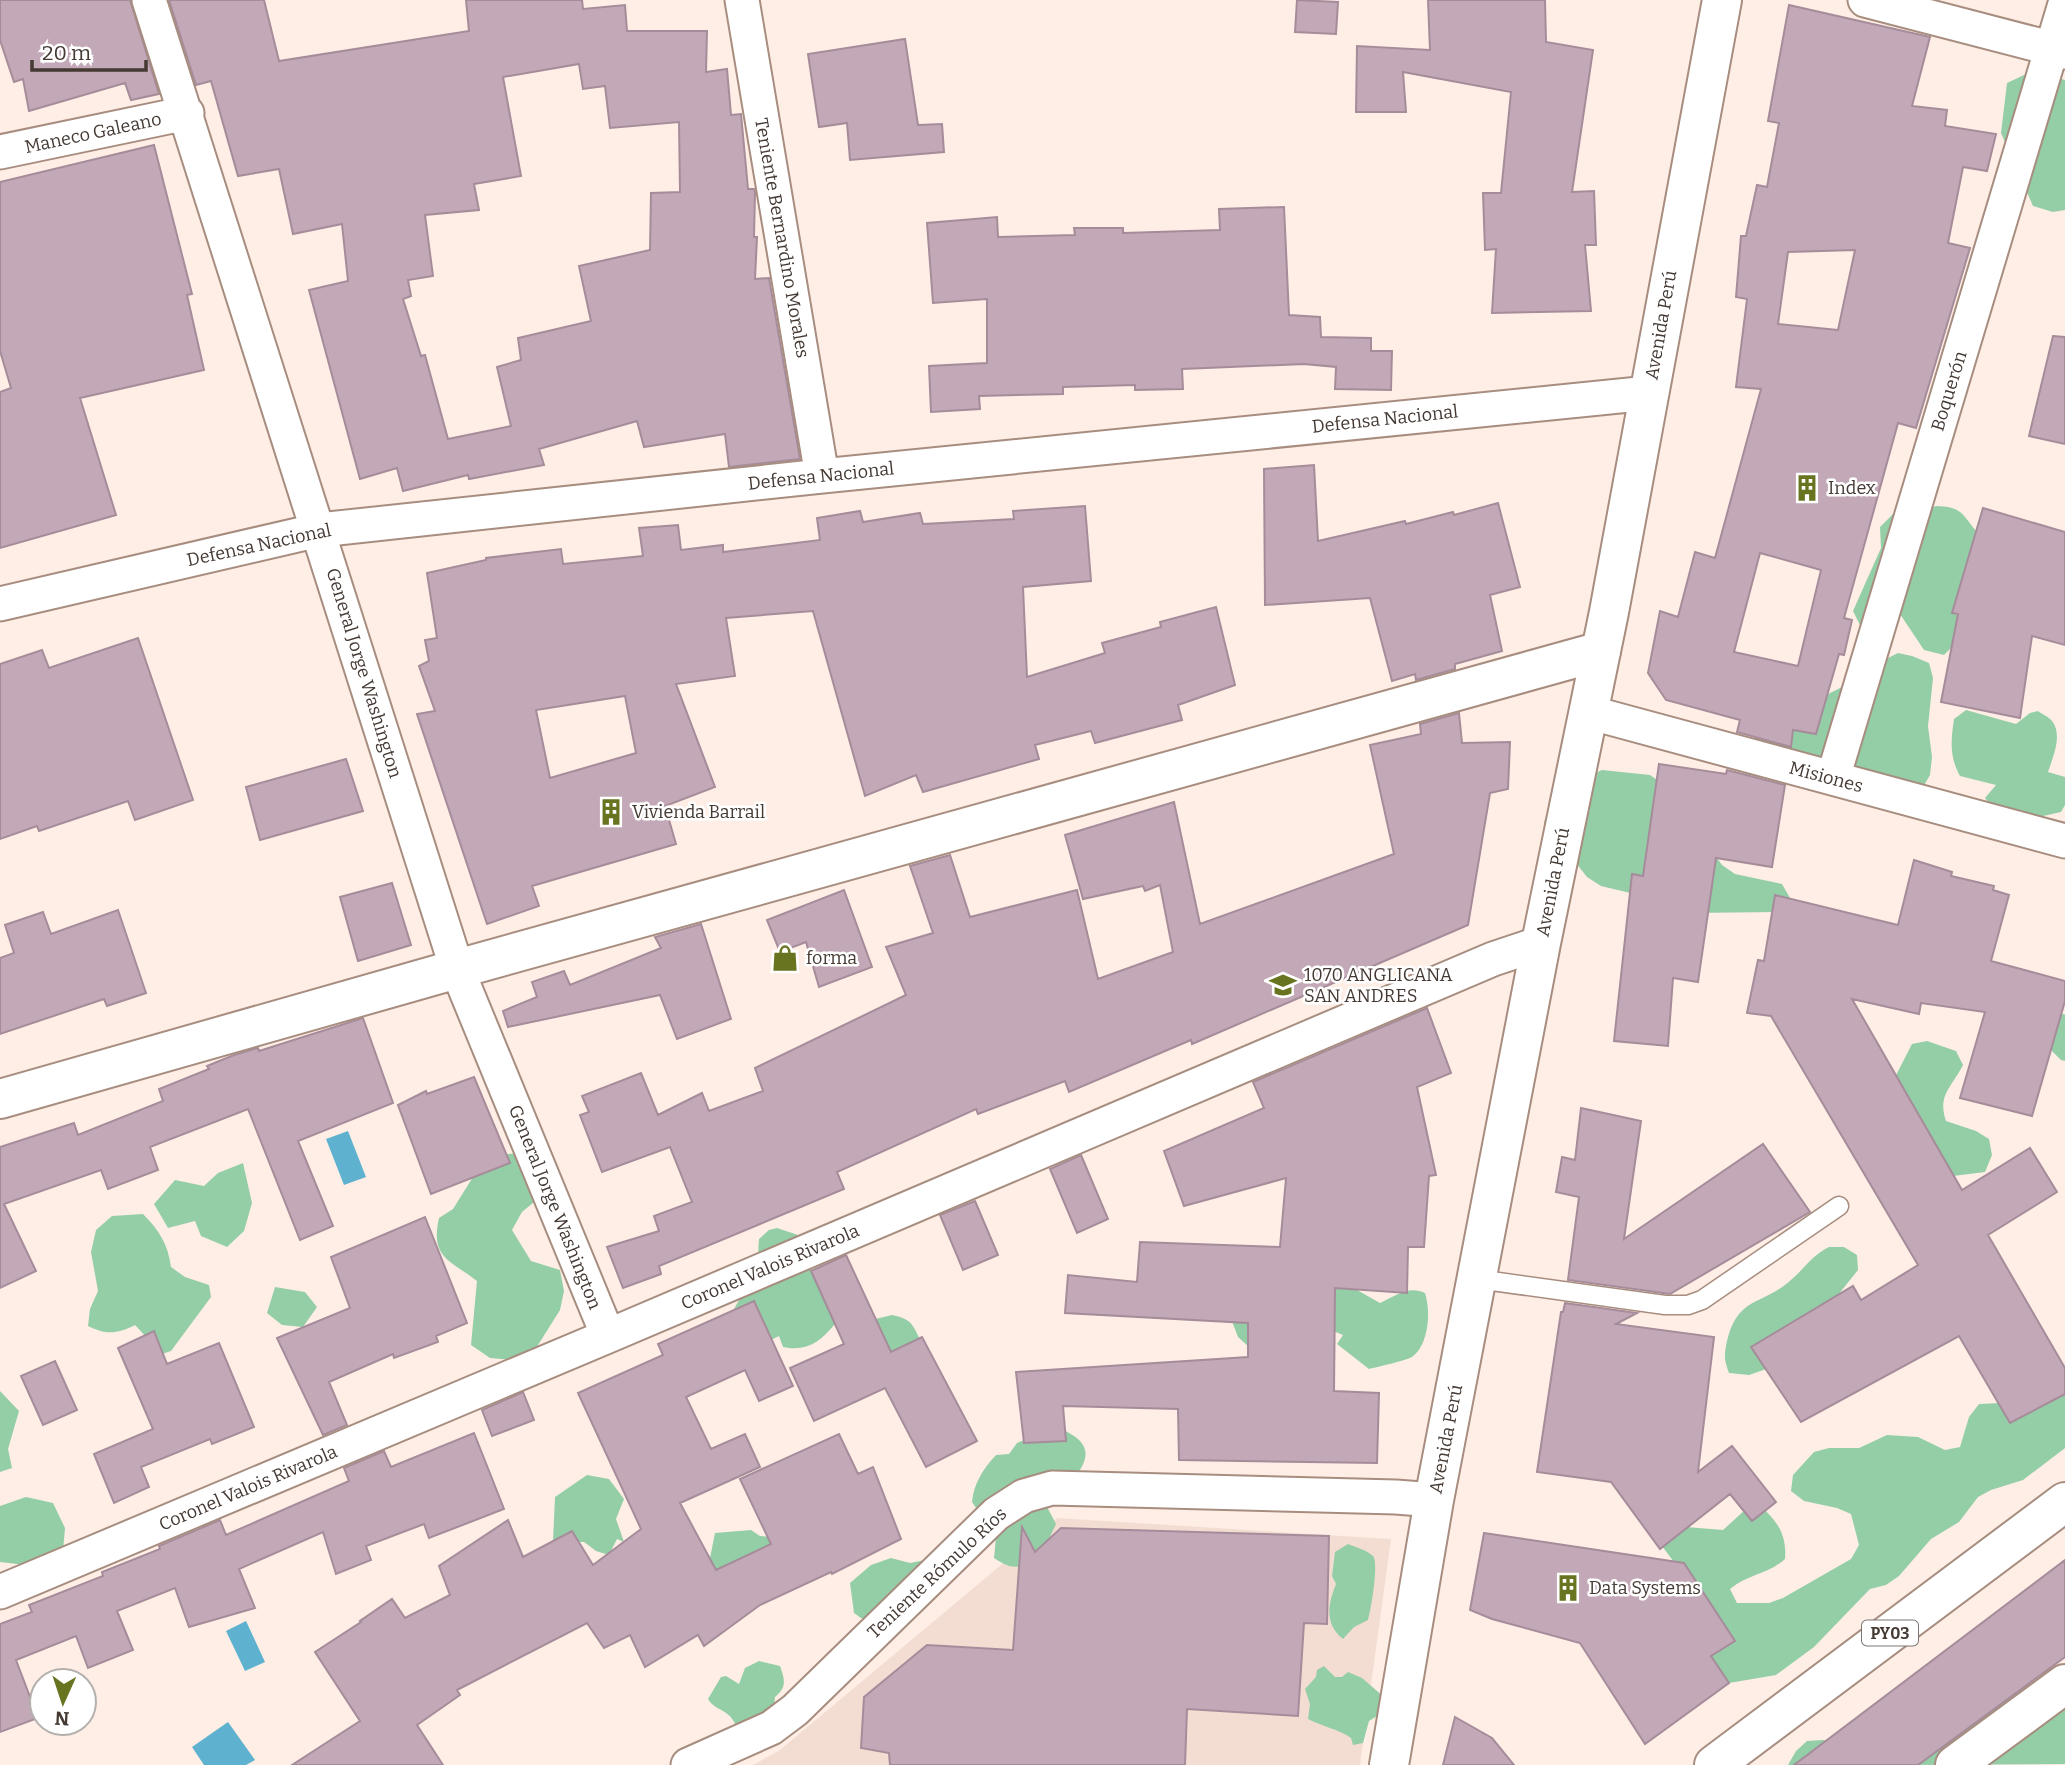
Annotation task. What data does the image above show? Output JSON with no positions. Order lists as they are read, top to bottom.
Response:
{
  "streets": {
    "main road": ["Avenida Perú", "PY03"],
    "street": [
      "Maneco Galeano",
      "Teniente Bernardino Morales",
      "Boquerón",
      "Defensa Nacional",
      "General Jorge Washington",
      "Misiones",
      "Coronel Valois Rivarola",
      "Teniente Rómulo Ríos"
    ]
  },
  "crossings": [
    ["Maneco Galeano", "General Jorge Washington"],
    ["Teniente Bernardino Morales", "Defensa Nacional"],
    ["Avenida Perú", "Defensa Nacional"],
    ["Avenida Perú", "Misiones"],
    ["Avenida Perú", "Coronel Valois Rivarola"],
    ["Avenida Perú", "Teniente Rómulo Ríos"],
    ["Boquerón", "Misiones"],
    ["Defensa Nacional", "General Jorge Washington"],
    ["General Jorge Washington", "Coronel Valois Rivarola"]
  ],
  "places": {
    "building": ["Index", "Vivienda Barrail", "Data Systems"],
    "shop": ["forma"],
    "school or university": ["1070 ANGLICANA SAN ANDRES"]
  },
  "scale_bar": "20 m",
  "north": "bottom"
}
